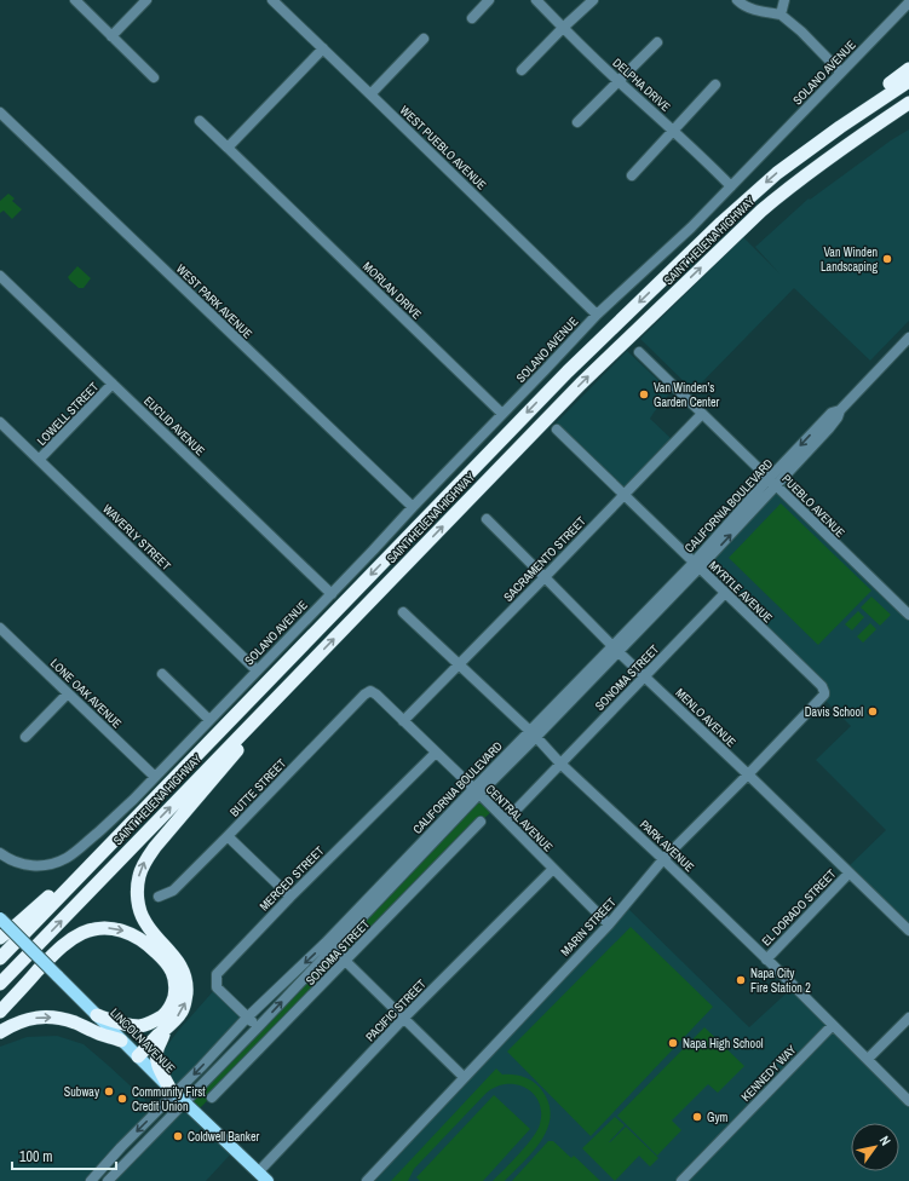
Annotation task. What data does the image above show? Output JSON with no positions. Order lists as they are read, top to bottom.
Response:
{
  "streets": {
    "highway": ["SAINT HELENA HIGHWAY"],
    "main road": ["LINCOLN AVENUE"],
    "street": [
      "SOLANO AVENUE",
      "DELPHA DRIVE",
      "WEST PUEBLO AVENUE",
      "MORLAN DRIVE",
      "WEST PARK AVENUE",
      "LOWELL STREET",
      "EUCLID AVENUE",
      "CALIFORNIA BOULEVARD",
      "PUEBLO AVENUE",
      "WAVERLY STREET",
      "SACRAMENTO STREET",
      "MYRTLE AVENUE",
      "SONOMA STREET",
      "LONE OAK AVENUE",
      "MENLO AVENUE",
      "BUTTE STREET",
      "CENTRAL AVENUE",
      "PARK AVENUE",
      "MERCED STREET",
      "EL DORADO STREET",
      "MARIN STREET",
      "PACIFIC STREET",
      "KENNEDY WAY"
    ]
  },
  "crossings": [
    ["SOLANO AVENUE", "DELPHA DRIVE"],
    ["SOLANO AVENUE", "WEST PUEBLO AVENUE"],
    ["SOLANO AVENUE", "MORLAN DRIVE"],
    ["SOLANO AVENUE", "WEST PARK AVENUE"],
    ["SOLANO AVENUE", "EUCLID AVENUE"],
    ["SOLANO AVENUE", "WAVERLY STREET"],
    ["SOLANO AVENUE", "LONE OAK AVENUE"],
    ["LOWELL STREET", "EUCLID AVENUE"],
    ["LOWELL STREET", "WAVERLY STREET"],
    ["CALIFORNIA BOULEVARD", "PUEBLO AVENUE"],
    ["CALIFORNIA BOULEVARD", "MYRTLE AVENUE"],
    ["CALIFORNIA BOULEVARD", "MENLO AVENUE"],
    ["CALIFORNIA BOULEVARD", "CENTRAL AVENUE"],
    ["CALIFORNIA BOULEVARD", "PARK AVENUE"],
    ["CALIFORNIA BOULEVARD", "MERCED STREET"],
    ["CALIFORNIA BOULEVARD", "LINCOLN AVENUE"],
    ["PUEBLO AVENUE", "SACRAMENTO STREET"],
    ["SACRAMENTO STREET", "MYRTLE AVENUE"],
    ["SACRAMENTO STREET", "MENLO AVENUE"],
    ["SACRAMENTO STREET", "CENTRAL AVENUE"],
    ["SACRAMENTO STREET", "PARK AVENUE"],
    ["MYRTLE AVENUE", "SONOMA STREET"],
    ["MYRTLE AVENUE", "MARIN STREET"],
    ["SONOMA STREET", "MENLO AVENUE"],
    ["SONOMA STREET", "CENTRAL AVENUE"],
    ["SONOMA STREET", "PARK AVENUE"],
    ["MENLO AVENUE", "EL DORADO STREET"],
    ["MENLO AVENUE", "MARIN STREET"],
    ["BUTTE STREET", "CENTRAL AVENUE"],
    ["CENTRAL AVENUE", "MERCED STREET"],
    ["CENTRAL AVENUE", "MARIN STREET"],
    ["CENTRAL AVENUE", "PACIFIC STREET"],
    ["PARK AVENUE", "EL DORADO STREET"],
    ["PARK AVENUE", "MARIN STREET"],
    ["PARK AVENUE", "KENNEDY WAY"],
    ["PACIFIC STREET", "LINCOLN AVENUE"]
  ],
  "places": [
    "Van Winden Landscaping",
    "Van Winden’s Garden Center",
    "Davis School",
    "Napa City Fire Station 2",
    "Napa High School",
    "Subway",
    "Community First Credit Union",
    "Gym",
    "Coldwell Banker"
  ],
  "scale_bar": "100 m",
  "north": "top right"
}
